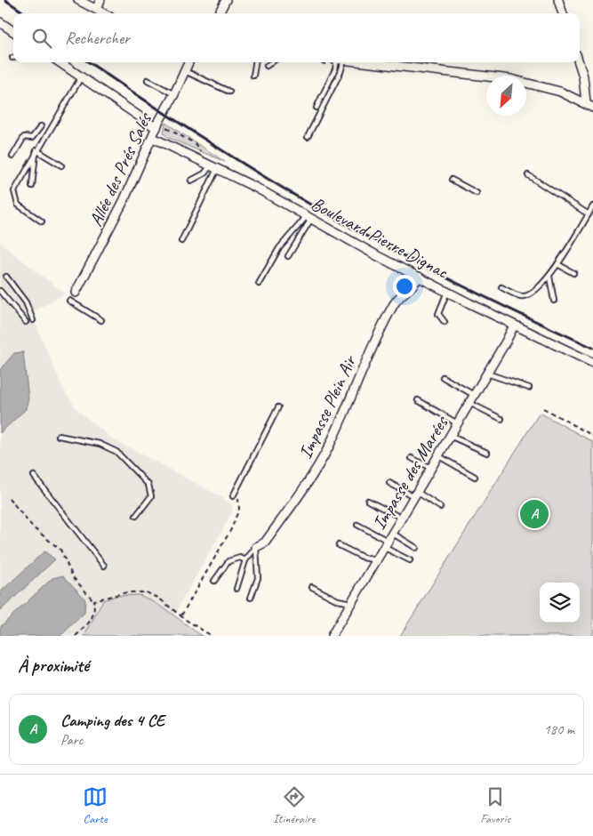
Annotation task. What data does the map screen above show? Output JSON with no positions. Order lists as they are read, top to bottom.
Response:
{
  "streets": {
    "street": [
      "Allée des Prés Salés",
      "Boulevard Pierre Dignac",
      "Impasse Plein Air",
      "Impasse des Marées"
    ]
  },
  "crossings": [
    ["Allée des Prés Salés", "Boulevard Pierre Dignac"],
    ["Boulevard Pierre Dignac", "Impasse Plein Air"],
    ["Boulevard Pierre Dignac", "Impasse des Marées"]
  ],
  "north": "bottom left",
  "page": {
    "search": "Rechercher",
    "pins": "A",
    "heading": "À proximité",
    "list": [
      {
        "mark": "A",
        "name": "Camping des 4 CE",
        "note": "Parc",
        "value": "180 m"
      }
    ],
    "nav": ["Carte", "Itinéraire", "Favoris"]
  }
}
